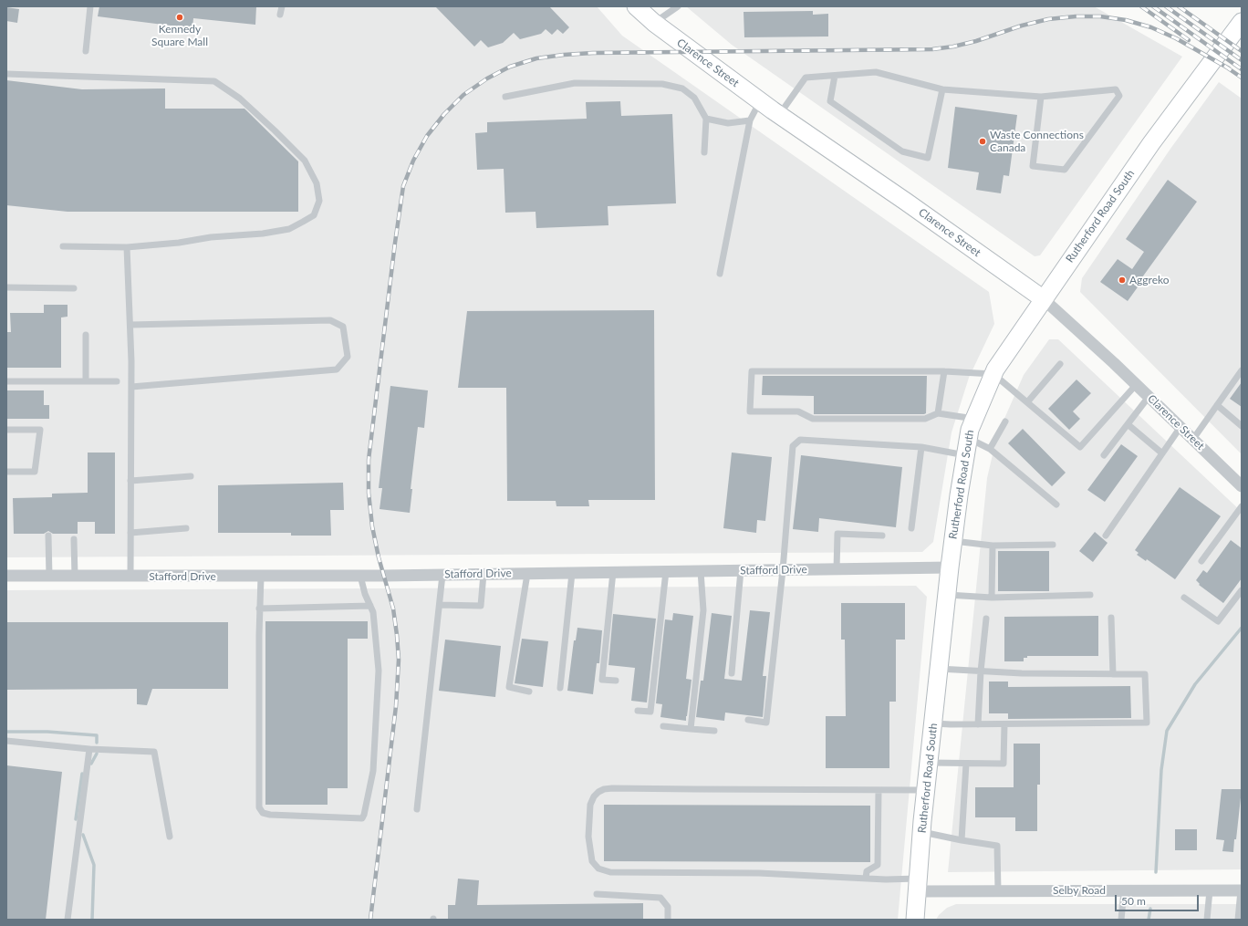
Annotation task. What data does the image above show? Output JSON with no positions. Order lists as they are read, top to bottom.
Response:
{
  "streets": {
    "street": [
      "Clarence Street",
      "Rutherford Road South",
      "Stafford Drive",
      "Selby Road"
    ]
  },
  "crossings": [
    ["Clarence Street", "Rutherford Road South"],
    ["Rutherford Road South", "Stafford Drive"],
    ["Rutherford Road South", "Selby Road"]
  ],
  "places": ["Kennedy Square Mall", "Waste Connections Canada", "Aggreko"],
  "scale_bar": "50 m"
}
